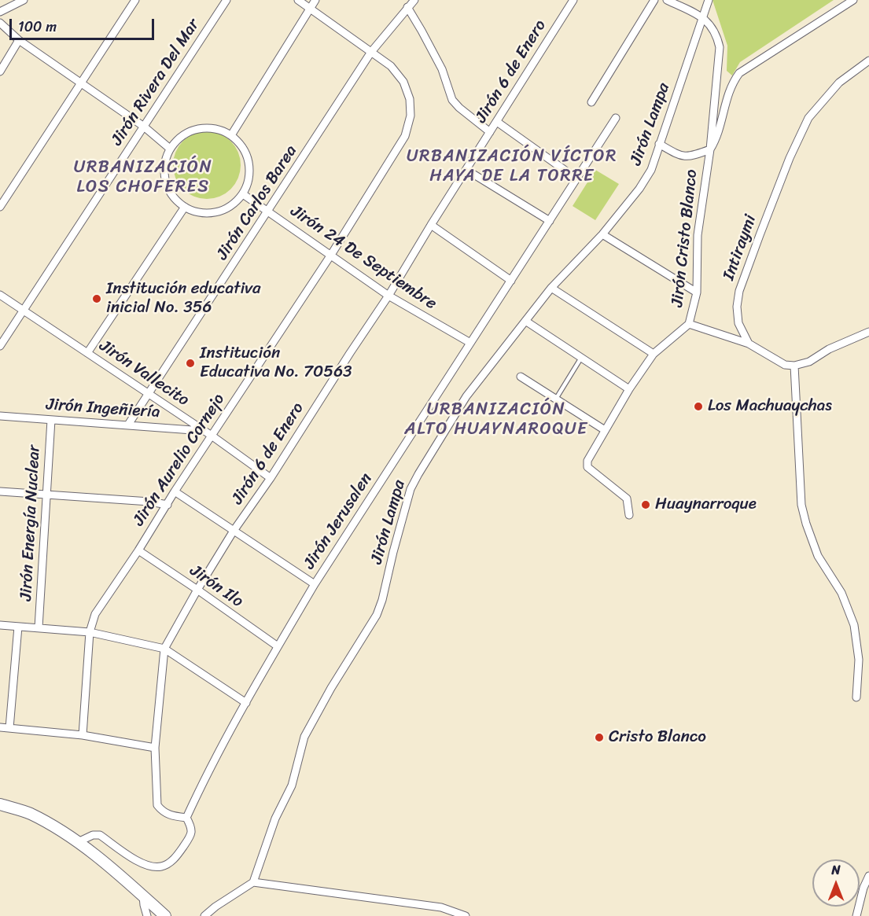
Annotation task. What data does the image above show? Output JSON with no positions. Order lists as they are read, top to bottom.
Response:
{
  "streets": {
    "street": [
      "Jirón 6 de Enero",
      "Jirón Rivera Del Mar",
      "Jirón Lampa",
      "Jirón Carlos Barea",
      "Jirón Cristo Blanco",
      "Intiraymi",
      "Jirón 24 De Septiembre",
      "Jirón Vallecito",
      "Jirón Ingeñiería",
      "Jirón Aurelio Cornejo",
      "Jirón Jerusalen",
      "Jirón Energía Nuclear",
      "Jirón Ilo"
    ]
  },
  "crossings": [
    ["Jirón 6 de Enero", "Jirón 24 De Septiembre"],
    ["Jirón 6 de Enero", "Jirón Vallecito"],
    ["Jirón 6 de Enero", "Jirón Jerusalen"],
    ["Jirón 6 de Enero", "Jirón Ilo"],
    ["Jirón Rivera Del Mar", "Jirón Vallecito"],
    ["Jirón Lampa", "Jirón Cristo Blanco"],
    ["Jirón Carlos Barea", "Jirón 24 De Septiembre"],
    ["Jirón Carlos Barea", "Jirón Vallecito"],
    ["Jirón Carlos Barea", "Jirón Ingeñiería"],
    ["Jirón Carlos Barea", "Jirón Aurelio Cornejo"],
    ["Jirón 24 De Septiembre", "Jirón Aurelio Cornejo"],
    ["Jirón 24 De Septiembre", "Jirón Jerusalen"],
    ["Jirón Vallecito", "Jirón Ingeñiería"],
    ["Jirón Vallecito", "Jirón Aurelio Cornejo"],
    ["Jirón Ingeñiería", "Jirón Energía Nuclear"],
    ["Jirón Aurelio Cornejo", "Jirón Ilo"],
    ["Jirón Jerusalen", "Jirón Ilo"]
  ],
  "districts": ["URBANIZACIÓN VÍCTOR HAYA DE LA TORRE", "URBANIZACIÓN LOS CHOFERES", "URBANIZACIÓN ALTO HUAYNAROQUE"],
  "places": [
    "Institución educativa inicial No. 356",
    "Institución Educativa No. 70563",
    "Los Machuaychas",
    "Huaynarroque",
    "Cristo Blanco"
  ],
  "scale_bar": "100 m",
  "north": "top"
}
